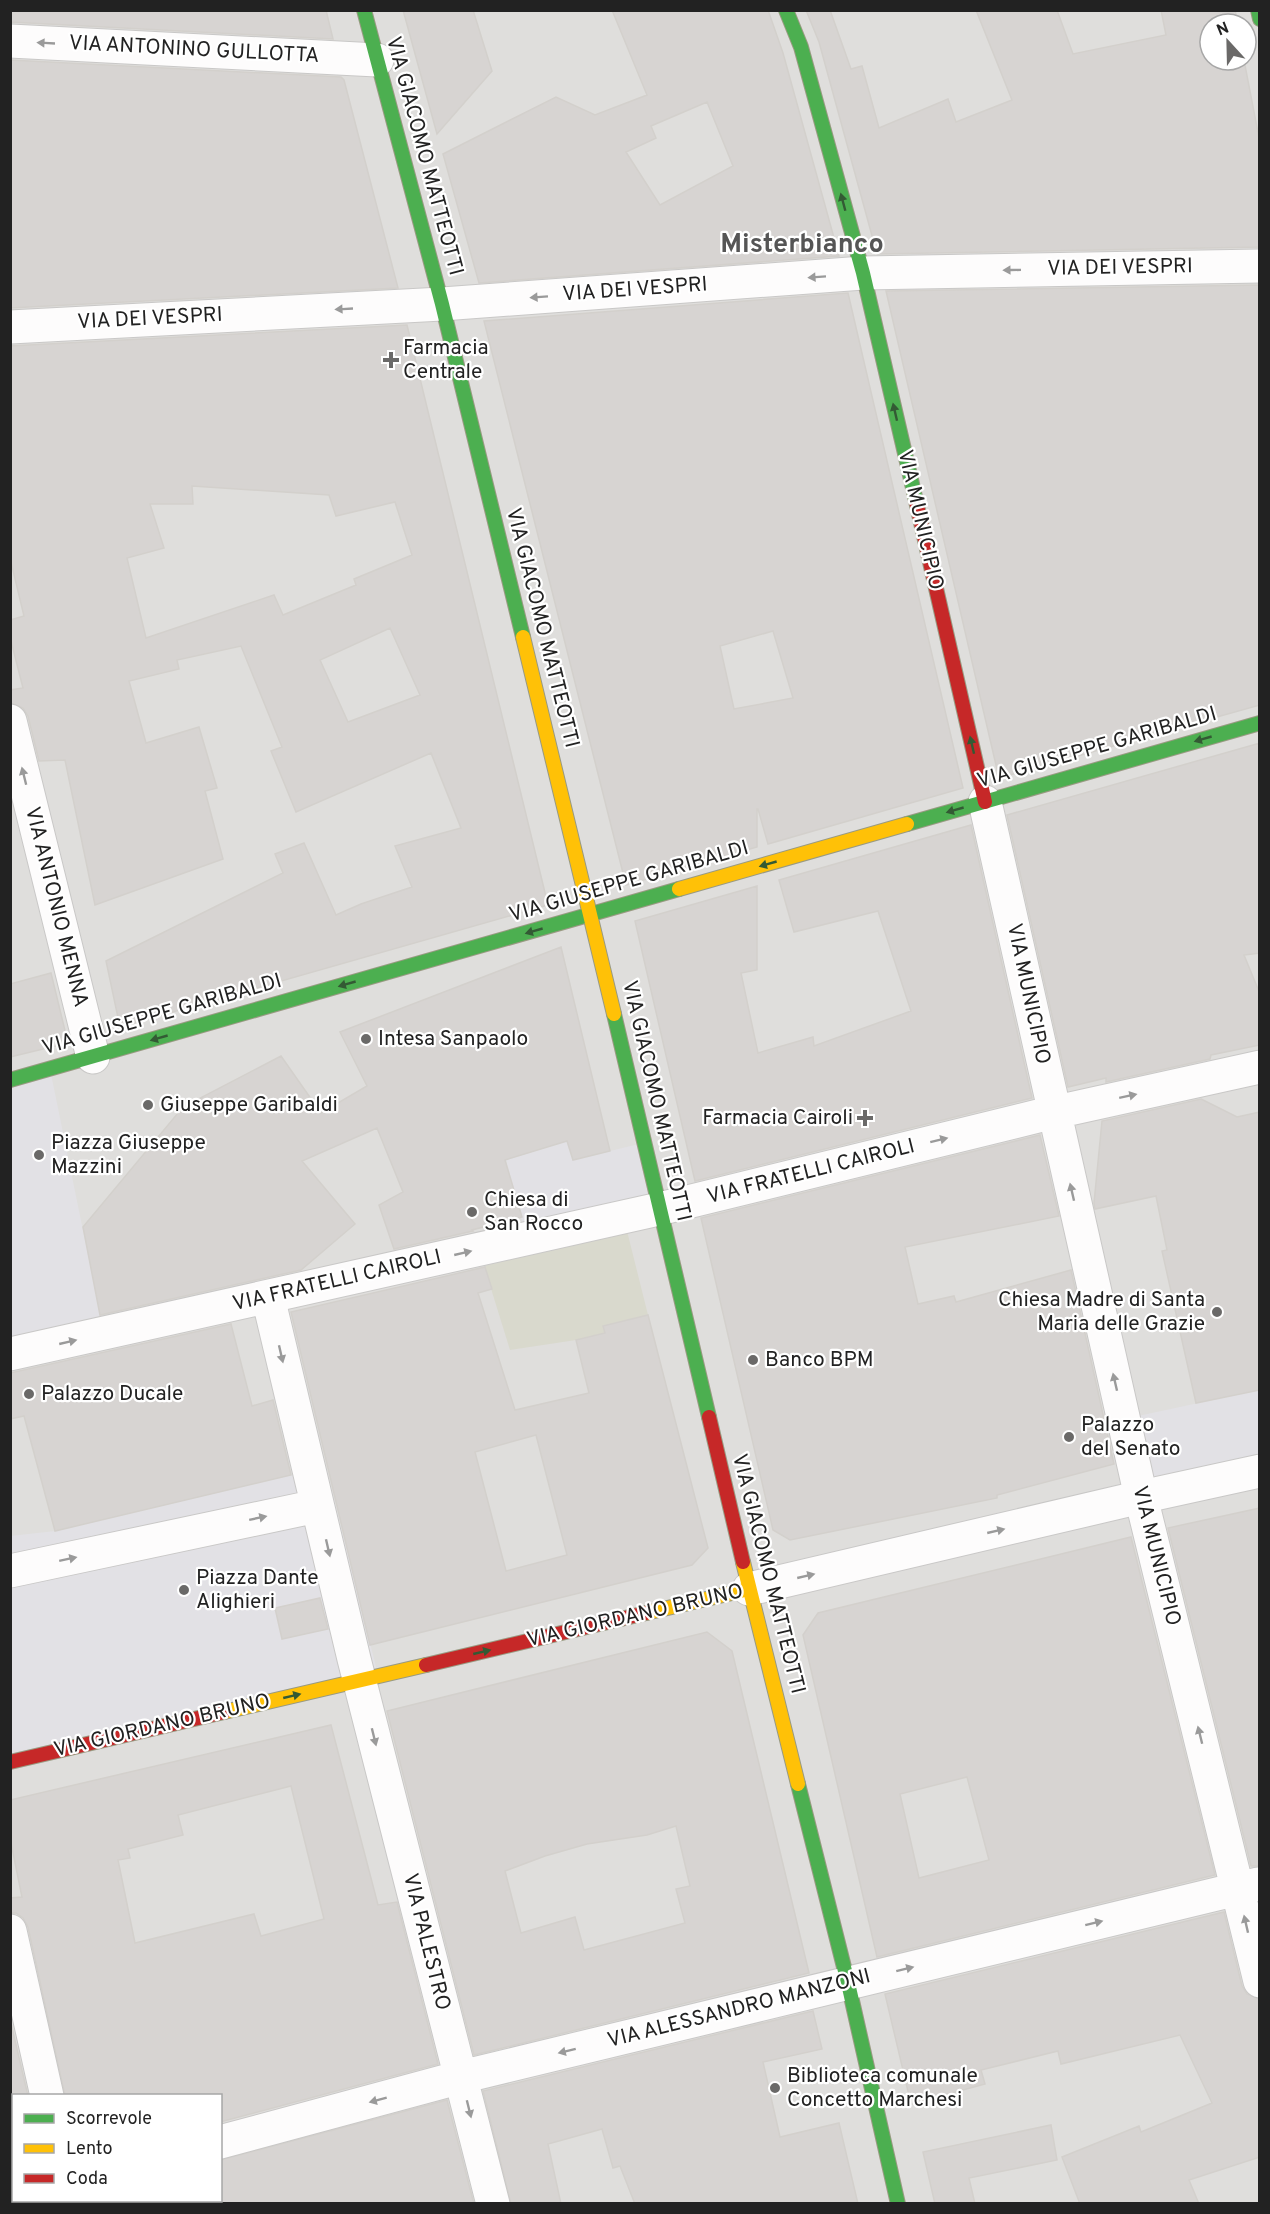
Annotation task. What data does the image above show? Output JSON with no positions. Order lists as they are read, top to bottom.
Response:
{
  "streets": {
    "main road": [
      "VIA GIACOMO MATTEOTTI",
      "VIA MUNICIPIO",
      "VIA GIUSEPPE GARIBALDI",
      "VIA GIORDANO BRUNO"
    ],
    "street": [
      "VIA ANTONINO GULLOTTA",
      "VIA DEI VESPRI",
      "VIA ANTONIO MENNA",
      "VIA FRATELLI CAIROLI",
      "VIA PALESTRO",
      "VIA ALESSANDRO MANZONI"
    ]
  },
  "crossings": [
    ["VIA ANTONINO GULLOTTA", "VIA GIACOMO MATTEOTTI"],
    ["VIA GIACOMO MATTEOTTI", "VIA DEI VESPRI"],
    ["VIA GIACOMO MATTEOTTI", "VIA GIUSEPPE GARIBALDI"],
    ["VIA GIACOMO MATTEOTTI", "VIA FRATELLI CAIROLI"],
    ["VIA GIACOMO MATTEOTTI", "VIA GIORDANO BRUNO"],
    ["VIA GIACOMO MATTEOTTI", "VIA ALESSANDRO MANZONI"],
    ["VIA DEI VESPRI", "VIA MUNICIPIO"],
    ["VIA MUNICIPIO", "VIA GIUSEPPE GARIBALDI"],
    ["VIA MUNICIPIO", "VIA FRATELLI CAIROLI"],
    ["VIA MUNICIPIO", "VIA GIORDANO BRUNO"],
    ["VIA MUNICIPIO", "VIA ALESSANDRO MANZONI"],
    ["VIA GIUSEPPE GARIBALDI", "VIA ANTONIO MENNA"],
    ["VIA FRATELLI CAIROLI", "VIA PALESTRO"],
    ["VIA GIORDANO BRUNO", "VIA PALESTRO"],
    ["VIA PALESTRO", "VIA ALESSANDRO MANZONI"]
  ],
  "one_way": [
    "VIA ANTONINO GULLOTTA",
    "VIA DEI VESPRI",
    "VIA MUNICIPIO",
    "VIA GIUSEPPE GARIBALDI",
    "VIA ANTONIO MENNA",
    "VIA FRATELLI CAIROLI",
    "VIA GIORDANO BRUNO",
    "VIA PALESTRO"
  ],
  "districts": ["Misterbianco"],
  "places": {
    "health": ["Farmacia Centrale", "Farmacia Cairoli"],
    "other": [
      "Intesa Sanpaolo",
      "Giuseppe Garibaldi",
      "Piazza Giuseppe Mazzini",
      "Chiesa di San Rocco",
      "Chiesa Madre di Santa Maria delle Grazie",
      "Banco BPM",
      "Palazzo Ducale",
      "Palazzo del Senato",
      "Piazza Dante Alighieri",
      "Biblioteca comunale Concetto Marchesi"
    ]
  },
  "legend": ["Scorrevole", "Lento", "Coda"],
  "north": "top"
}
